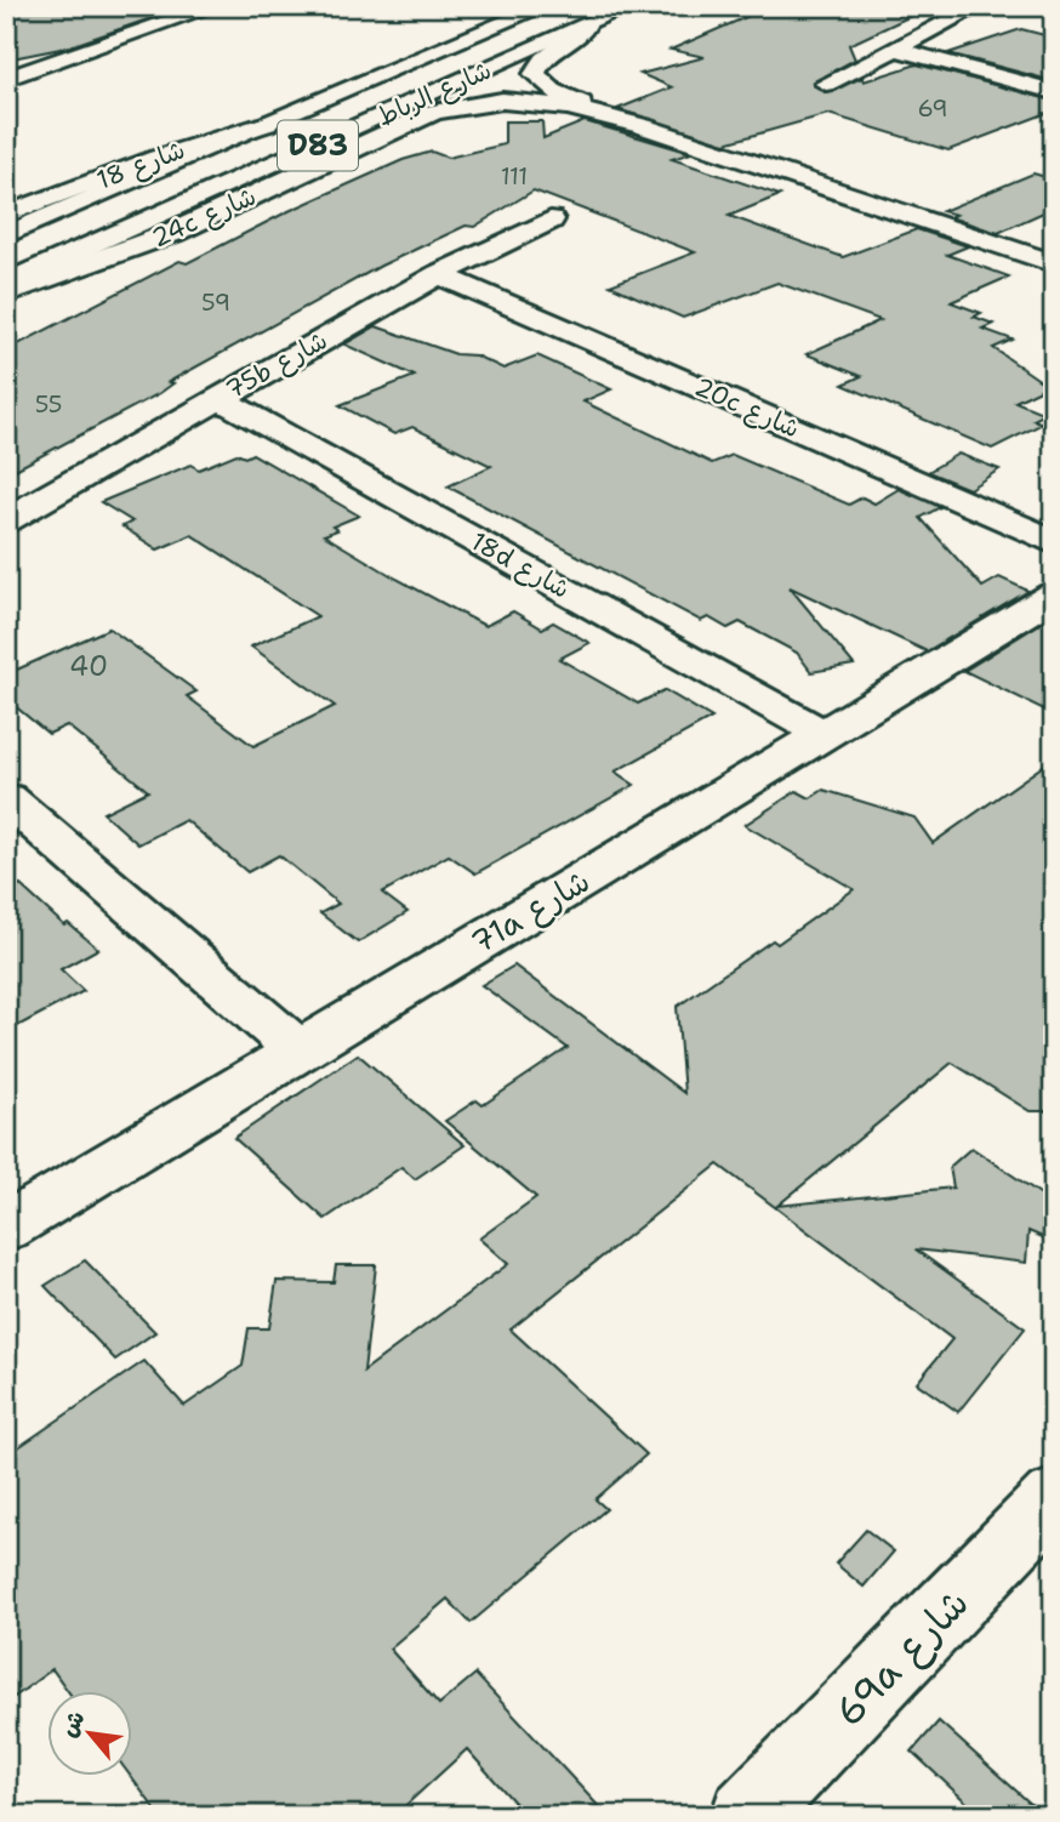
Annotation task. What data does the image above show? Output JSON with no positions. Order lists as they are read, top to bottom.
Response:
{
  "streets": {
    "main road": [
      "شارع الرباط",
      "D83",
      "شارع 18",
      "24c شارع",
      "75b شارع",
      "20c شارع",
      "18d شارع",
      "71a شارع",
      "69a شارع"
    ]
  },
  "crossings": [
    ["شارع الرباط", "شارع 18"],
    ["شارع الرباط", "24c شارع"],
    ["75b شارع", "20c شارع"],
    ["75b شارع", "18d شارع"],
    ["18d شارع", "71a شارع"]
  ],
  "house_numbers": [
    "69",
    "111",
    "59",
    "55",
    "40"
  ],
  "north": "top left"
}
